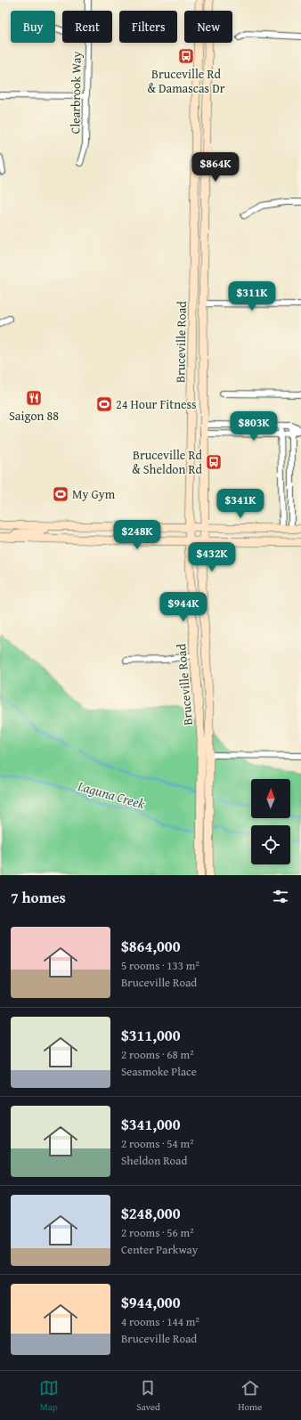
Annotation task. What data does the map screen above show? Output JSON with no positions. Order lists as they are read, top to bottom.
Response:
{
  "streets": {
    "main road": ["Bruceville Road"],
    "street": ["Clearbrook Way"]
  },
  "water": ["Laguna Creek"],
  "places": {
    "bus stop": ["Bruceville Rd & Damascas Dr", "Bruceville Rd & Sheldon Rd"],
    "restaurant": ["Saigon 88"],
    "sports": ["24 Hour Fitness", "My Gym"]
  },
  "north": "top",
  "page": {
    "chip": [
      "Buy",
      "Rent",
      "Filters",
      "New"
    ],
    "price": [
      "$864K",
      "$311K",
      "$803K",
      "$341K",
      "$248K",
      "$432K",
      "$944K"
    ],
    "heading": "7 homes",
    "list": [
      {
        "name": "$864,000",
        "note": "5 rooms · 133 m² · Bruceville Road"
      },
      {
        "name": "$311,000",
        "note": "2 rooms · 68 m² · Seasmoke Place"
      },
      {
        "name": "$341,000",
        "note": "2 rooms · 54 m² · Sheldon Road"
      },
      {
        "name": "$248,000",
        "note": "2 rooms · 56 m² · Center Parkway"
      },
      {
        "name": "$944,000",
        "note": "4 rooms · 144 m² · Bruceville Road"
      }
    ],
    "tabs": ["Map", "Saved", "Home"]
  }
}
